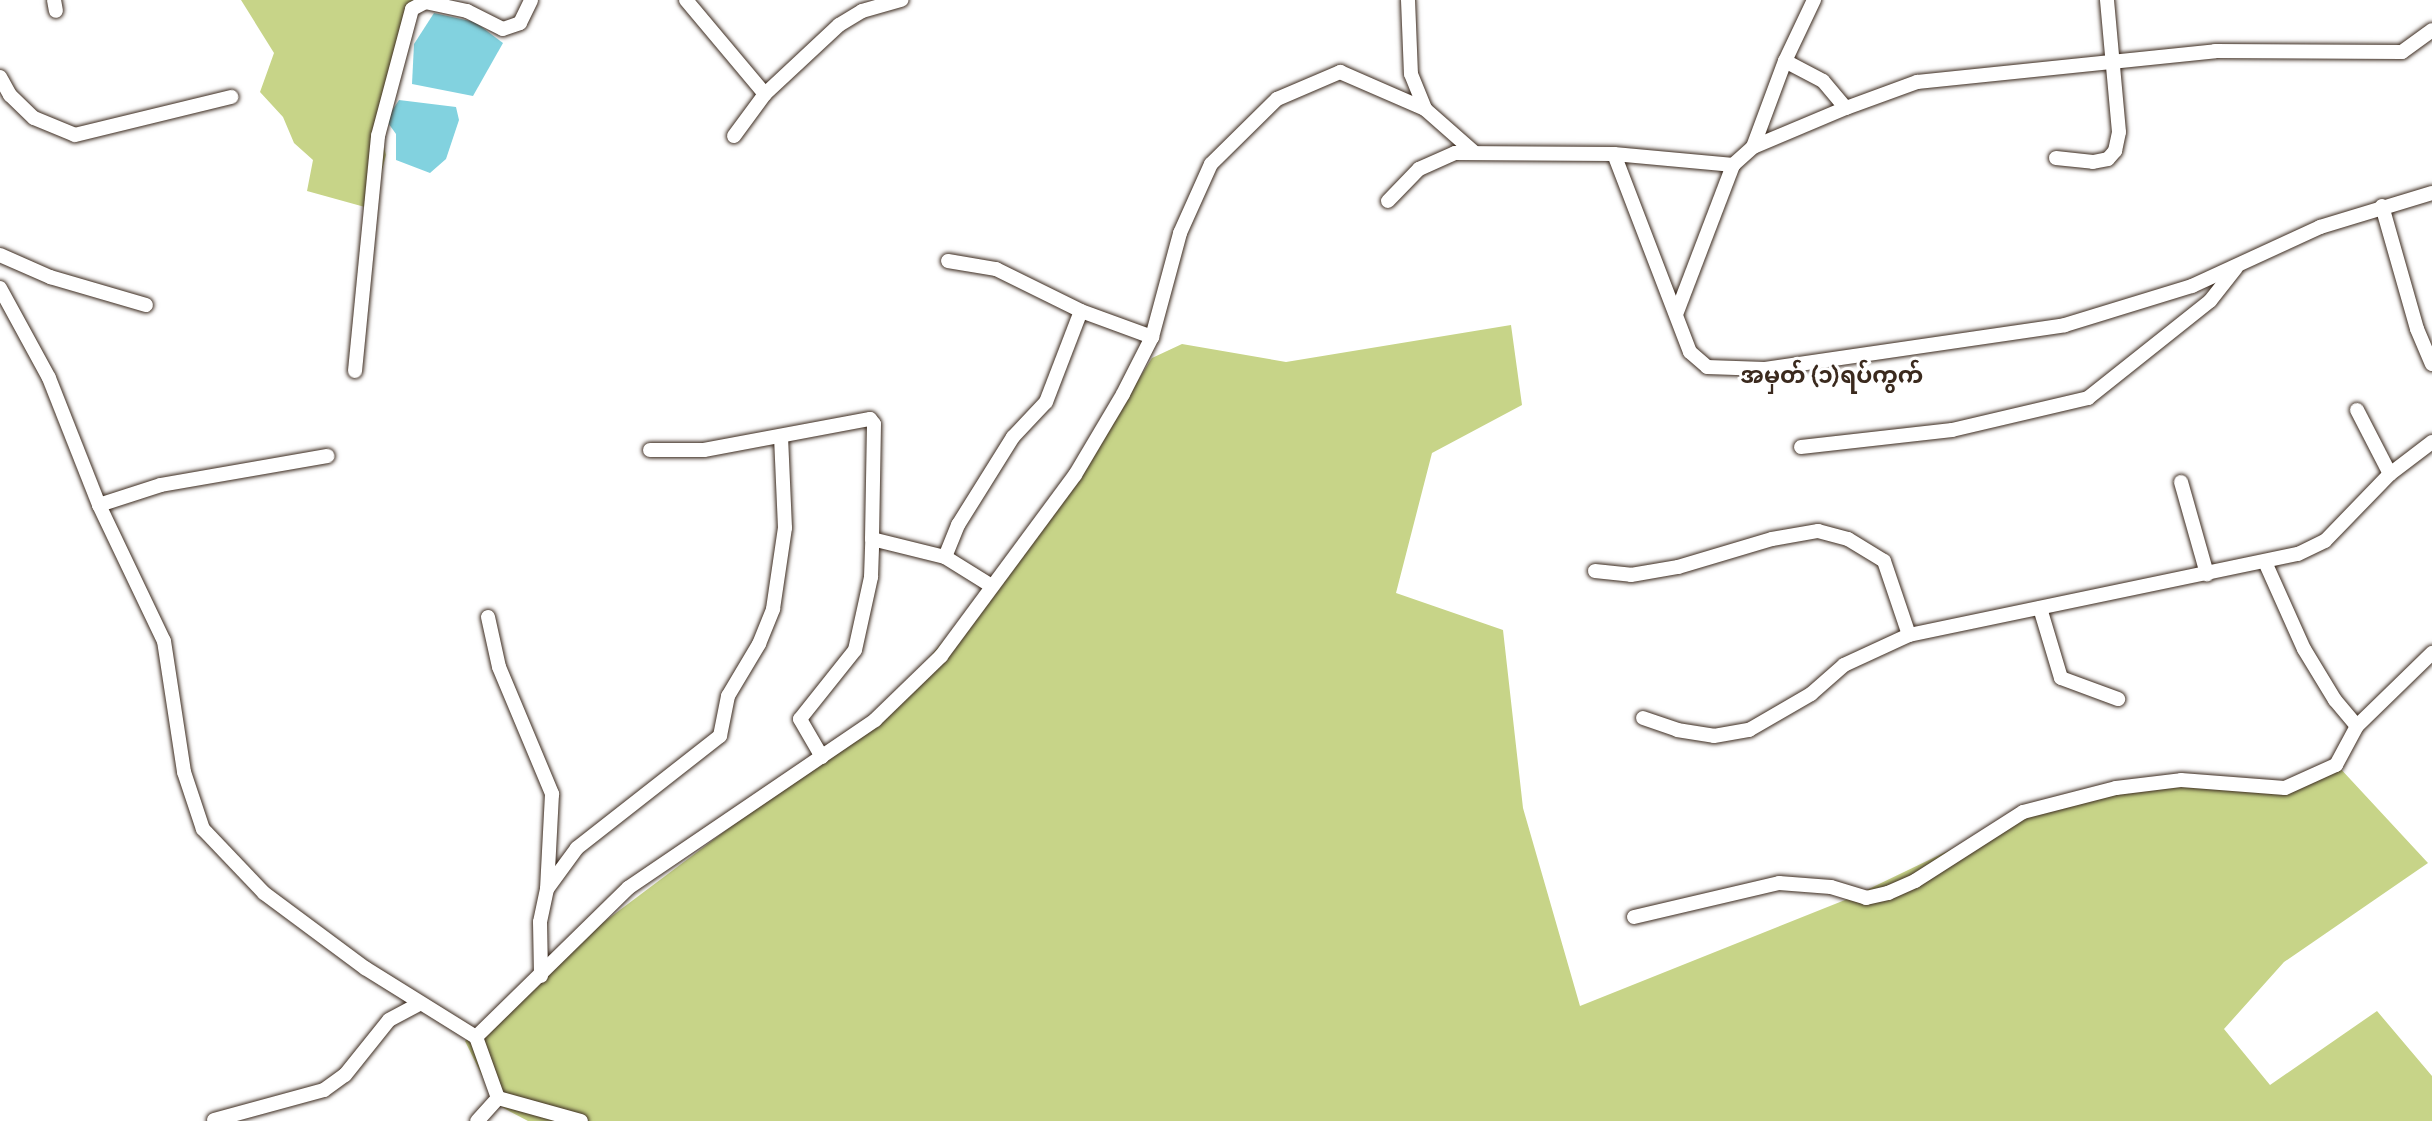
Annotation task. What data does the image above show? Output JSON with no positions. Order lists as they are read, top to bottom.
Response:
{
  "districts": ["အမှတ် (၁)ရပ်ကွက်"]
}
